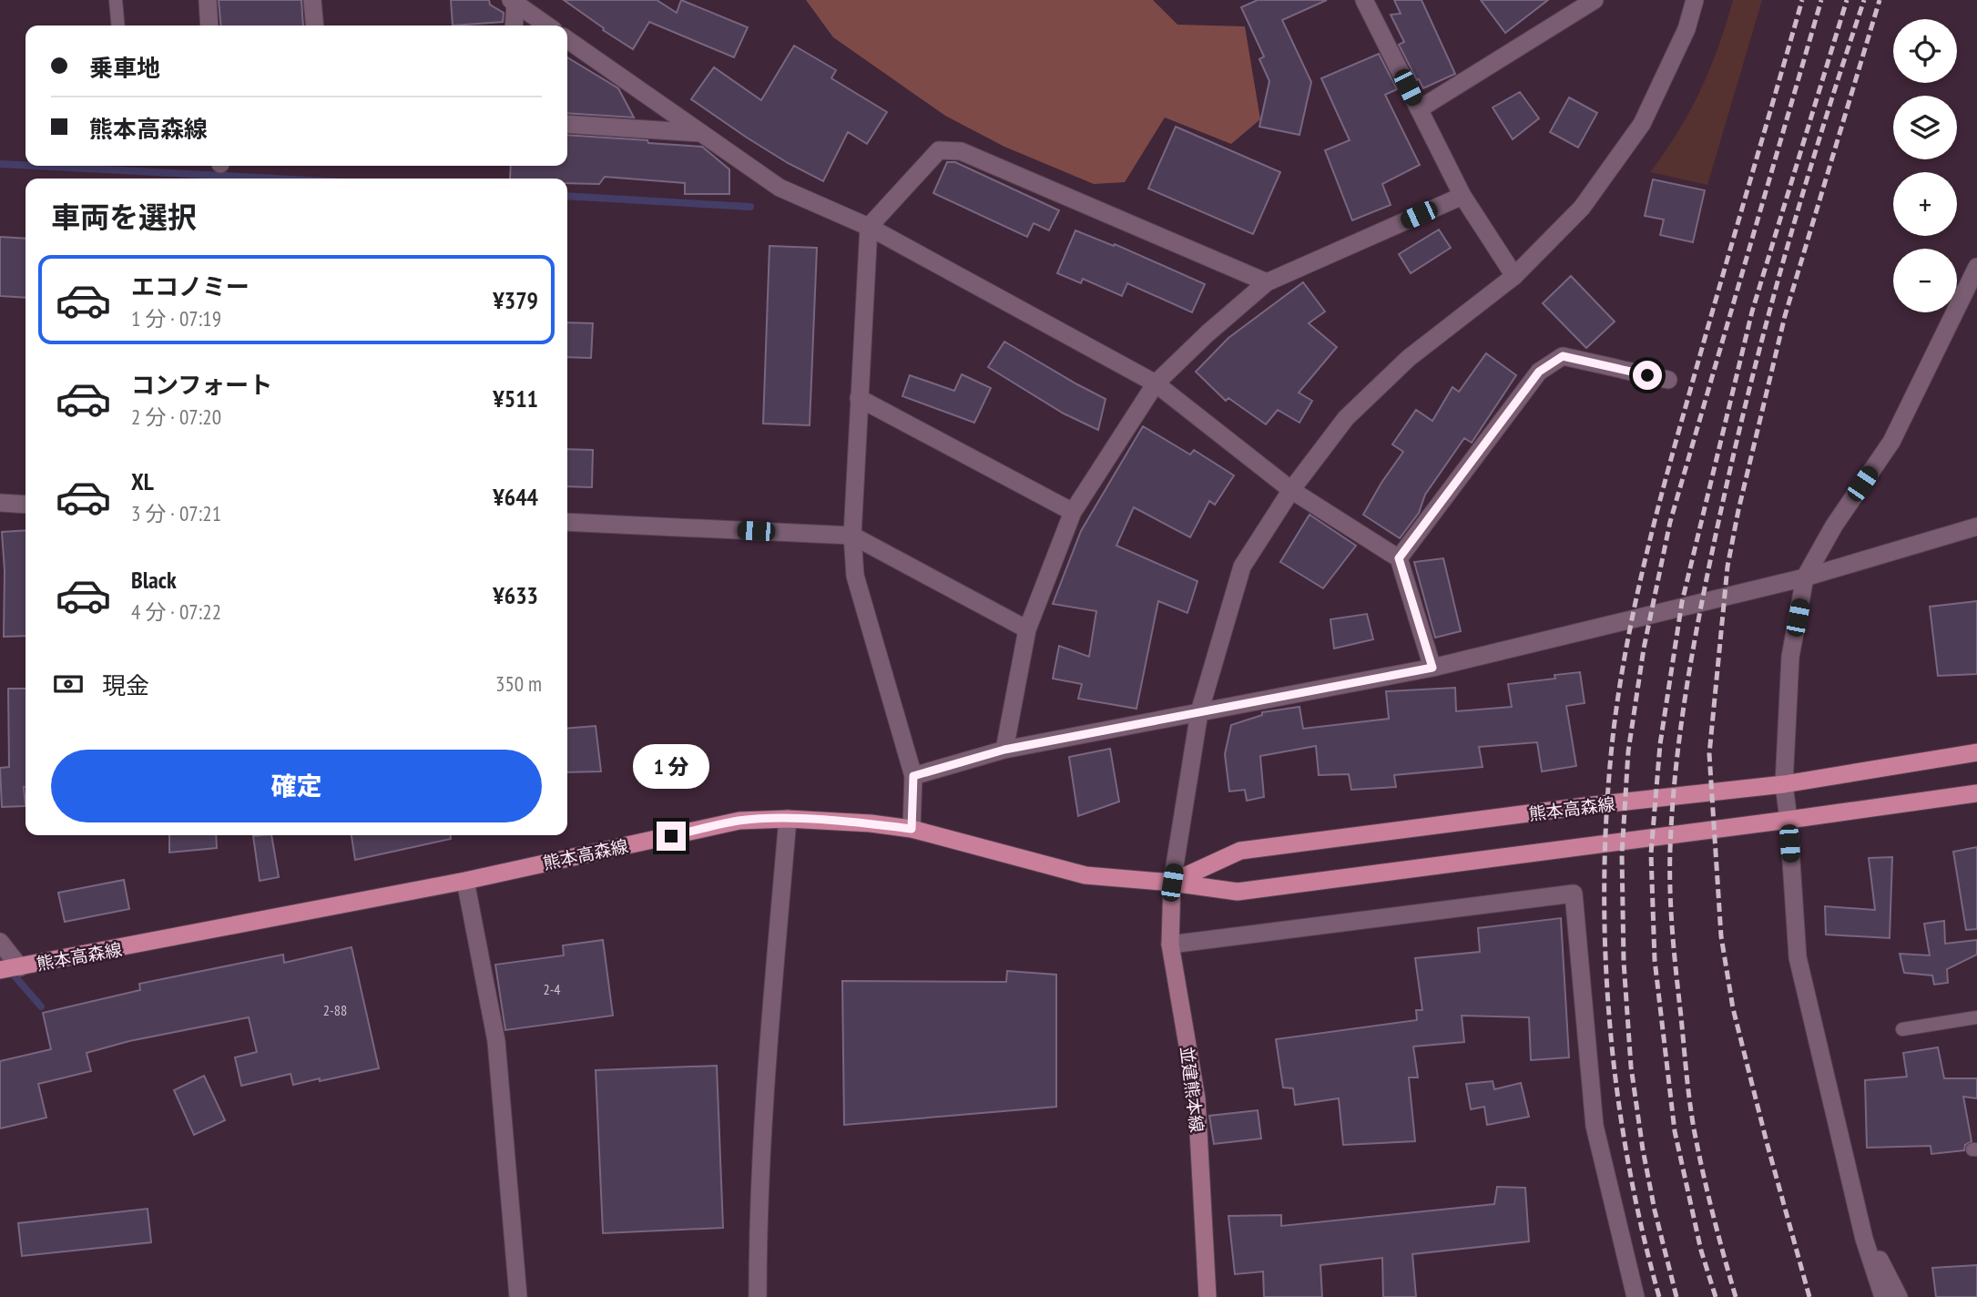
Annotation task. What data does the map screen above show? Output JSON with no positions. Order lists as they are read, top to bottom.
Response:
{
  "streets": {
    "main road": ["熊本高森線", "並建熊本線"]
  },
  "crossings": [
    ["熊本高森線", "並建熊本線"]
  ],
  "house_numbers": ["2-4", "2-88"],
  "page": {
    "map_buttons": ["+", "−"],
    "banner": ["乗車地", "熊本高森線"],
    "heading": "車両を選択",
    "list": [
      {
        "name": "エコノミー",
        "note": "1 分 · 07:19",
        "value": "¥379"
      },
      {
        "name": "コンフォート",
        "note": "2 分 · 07:20",
        "value": "¥511"
      },
      {
        "name": "XL",
        "note": "3 分 · 07:21",
        "value": "¥644"
      },
      {
        "name": "Black",
        "note": "4 分 · 07:22",
        "value": "¥633"
      }
    ],
    "pay": ["現金", "350 m"],
    "buttons": "確定",
    "bubble": "1 分"
  }
}
